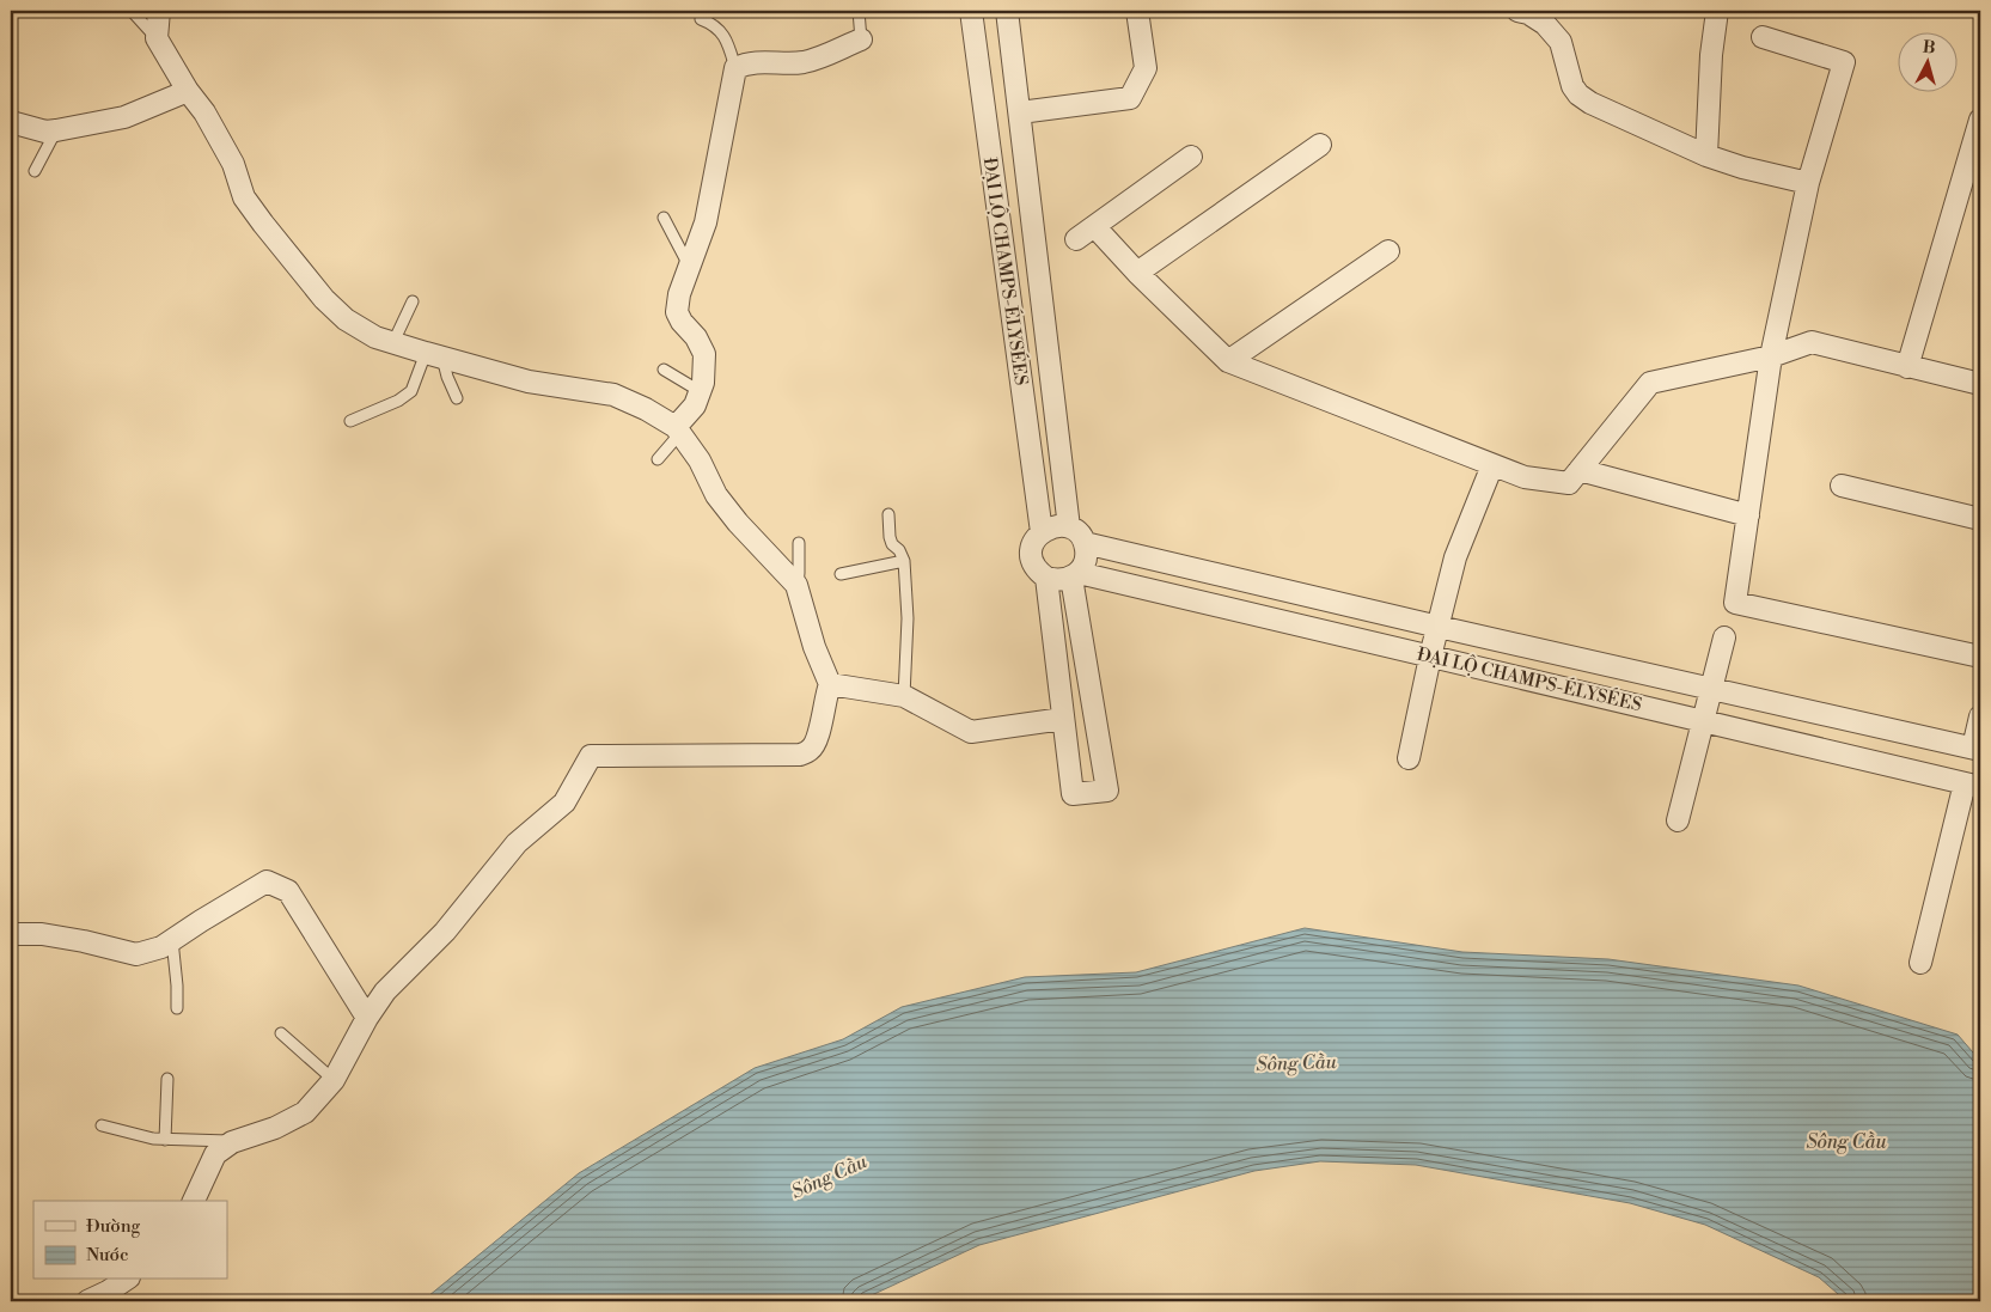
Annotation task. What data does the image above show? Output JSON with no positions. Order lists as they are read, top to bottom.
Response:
{
  "streets": {
    "street": ["ĐẠI LỘ CHAMPS-ÉLYSÉES"]
  },
  "water": ["Sông Cầu"],
  "legend": ["Đường", "Nước"],
  "north": "top"
}
